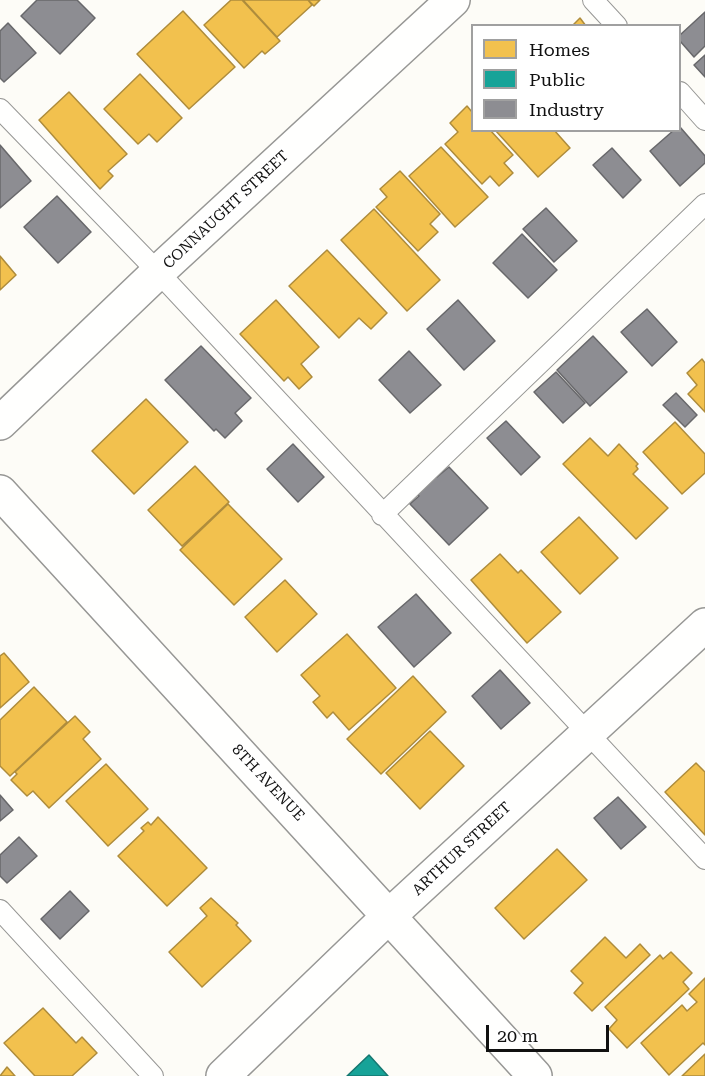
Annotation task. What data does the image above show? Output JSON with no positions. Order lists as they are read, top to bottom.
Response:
{
  "streets": {
    "street": ["CONNAUGHT STREET", "8TH AVENUE", "ARTHUR STREET"]
  },
  "crossings": [
    ["8TH AVENUE", "ARTHUR STREET"]
  ],
  "legend": ["Homes", "Public", "Industry"],
  "scale_bar": "20 m"
}
